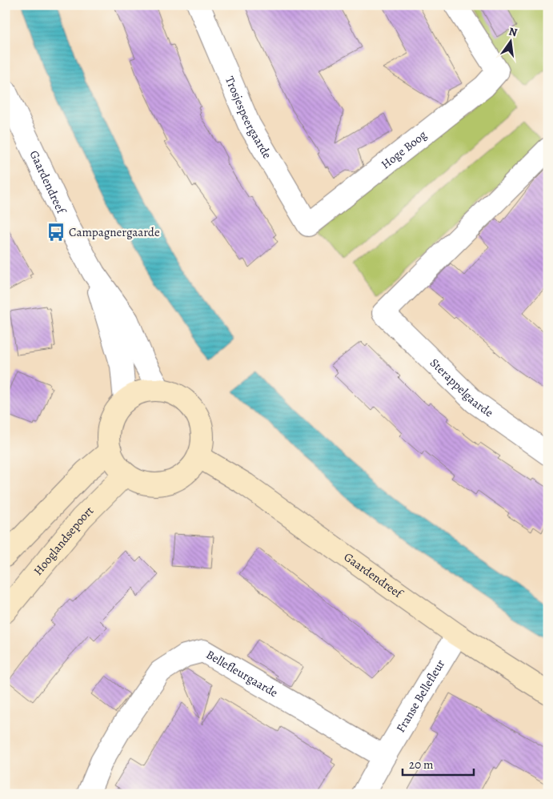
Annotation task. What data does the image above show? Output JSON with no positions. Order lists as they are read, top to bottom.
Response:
{
  "streets": {
    "street": [
      "Trosjespeergaarde",
      "Hoge Boog",
      "Gaardendreef",
      "Sterappelgaarde",
      "Hooglandsepoort",
      "Bellefleurgaarde",
      "Franse Bellefleur"
    ]
  },
  "crossings": [
    ["Trosjespeergaarde", "Hoge Boog"],
    ["Gaardendreef", "Hooglandsepoort"],
    ["Gaardendreef", "Franse Bellefleur"],
    ["Bellefleurgaarde", "Franse Bellefleur"]
  ],
  "places": {
    "bus stop": ["Campagnergaarde"]
  },
  "scale_bar": "20 m",
  "north": "top"
}
